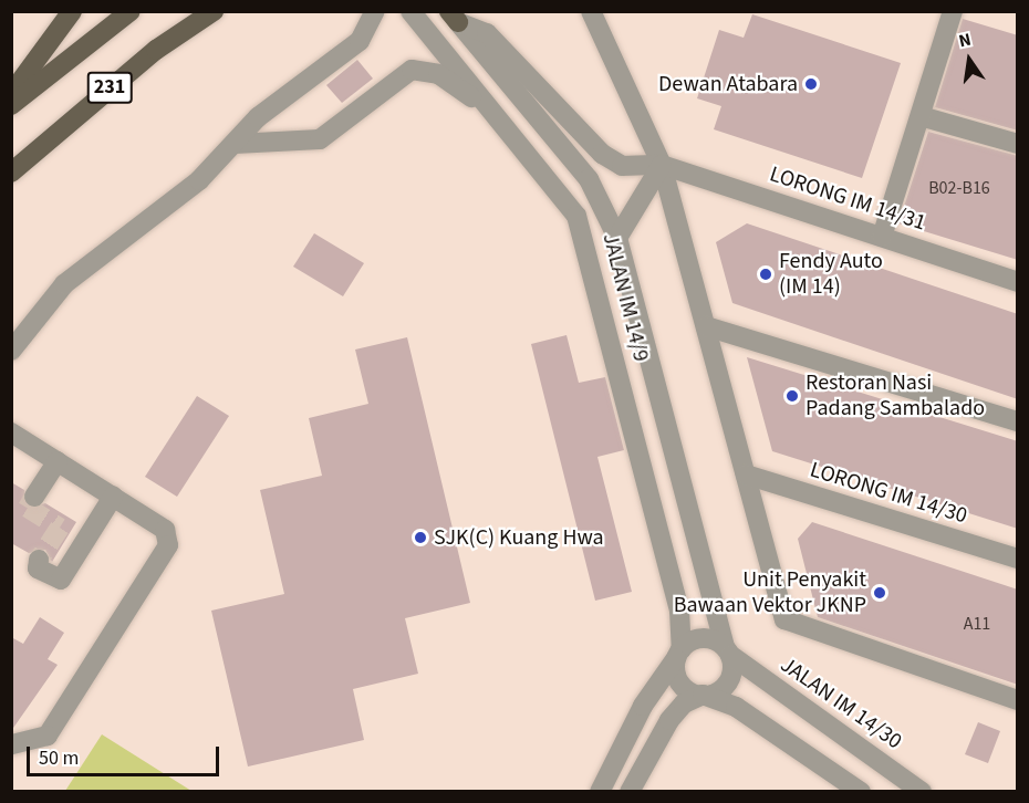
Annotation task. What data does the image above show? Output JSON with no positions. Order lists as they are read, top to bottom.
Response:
{
  "streets": {
    "main road": ["231"],
    "street": [
      "LORONG IM 14/31",
      "JALAN IM 14/9",
      "LORONG IM 14/30",
      "JALAN IM 14/30"
    ]
  },
  "crossings": [
    ["LORONG IM 14/31", "JALAN IM 14/9"],
    ["JALAN IM 14/9", "JALAN IM 14/30"]
  ],
  "places": [
    "Dewan Atabara",
    "Fendy Auto (IM 14)",
    "Restoran Nasi Padang Sambalado",
    "SJK(C) Kuang Hwa",
    "Unit Penyakit Bawaan Vektor JKNP"
  ],
  "house_numbers": ["B02-B16", "A11"],
  "scale_bar": "50 m",
  "north": "top"
}
